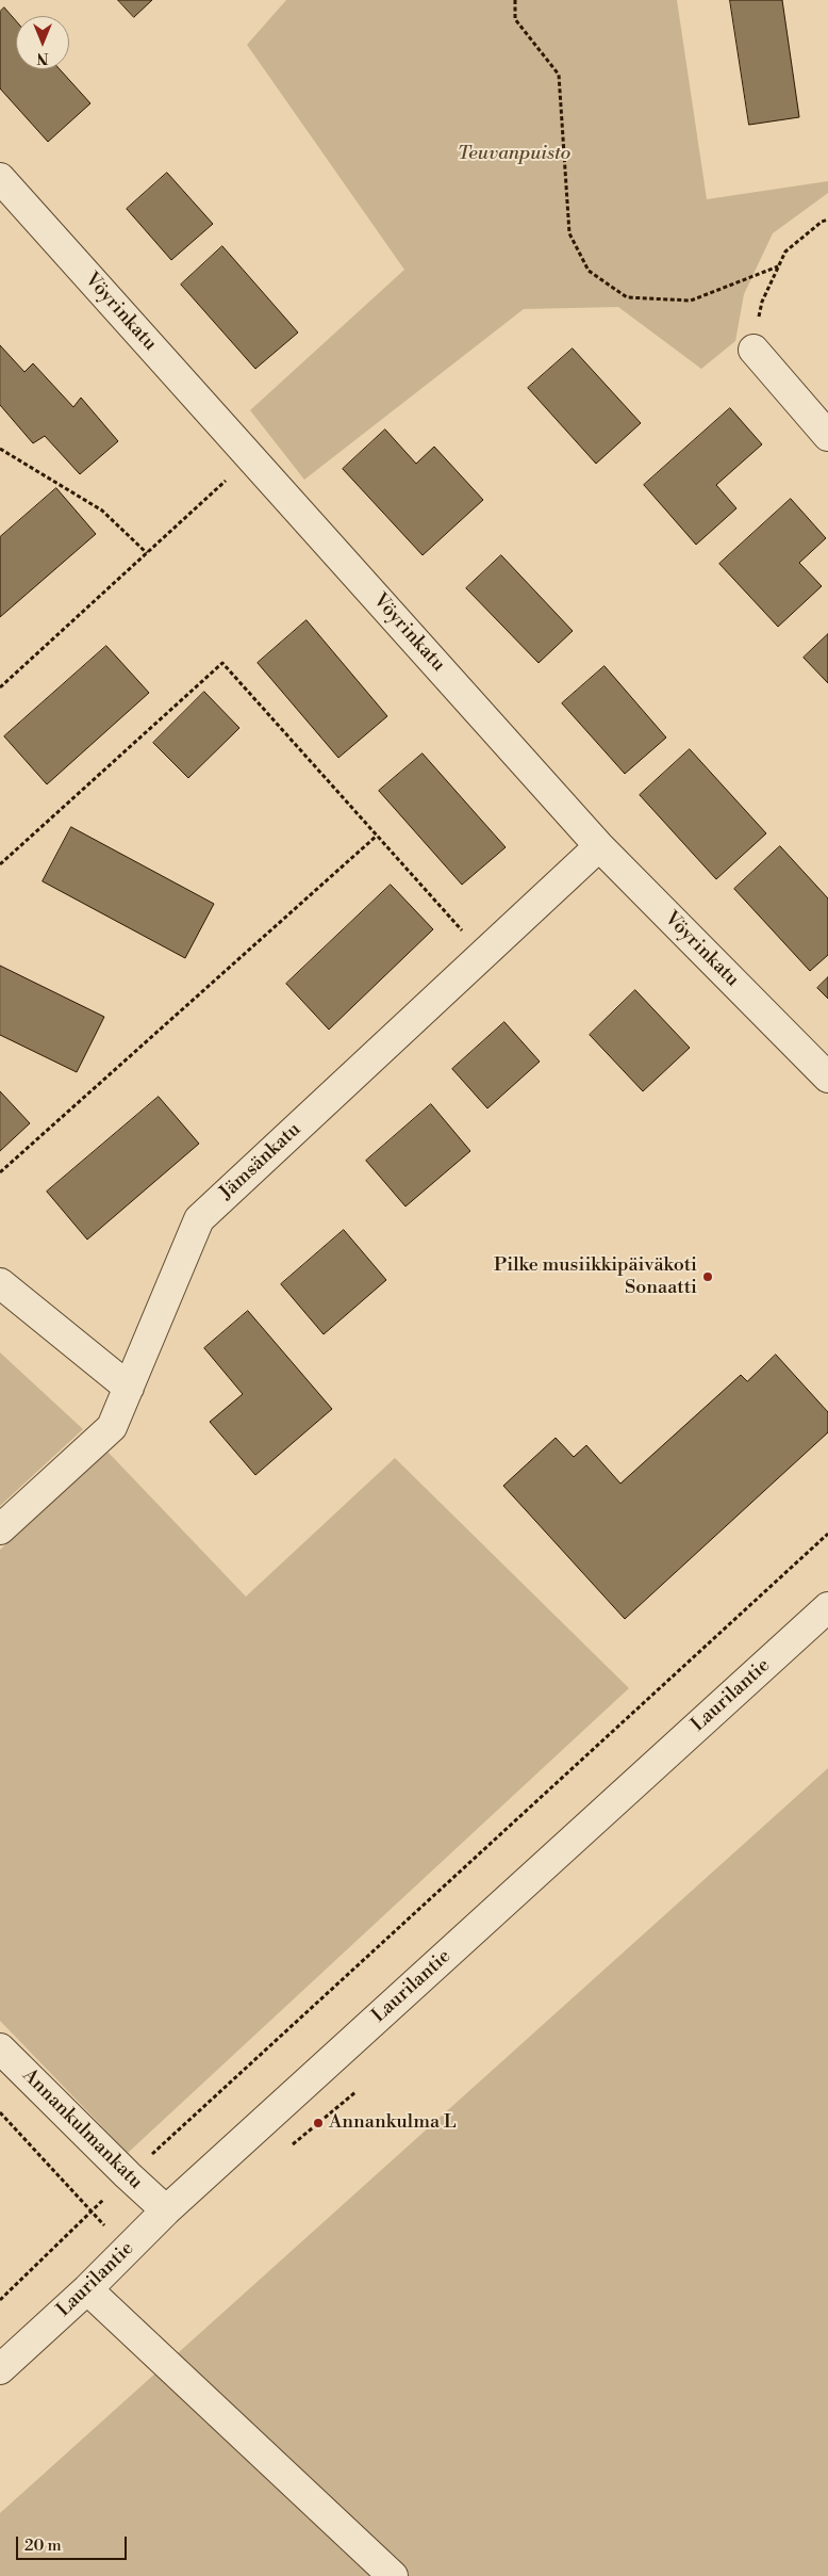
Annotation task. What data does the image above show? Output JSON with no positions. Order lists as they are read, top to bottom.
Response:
{
  "streets": {
    "street": [
      "Vöyrinkatu",
      "Jämsänkatu",
      "Laurilantie",
      "Annankulmankatu"
    ]
  },
  "crossings": [
    ["Vöyrinkatu", "Jämsänkatu"],
    ["Laurilantie", "Annankulmankatu"]
  ],
  "parks": ["Teuvanpuisto"],
  "places": ["Pilke musiikkipäiväkoti Sonaatti", "Annankulma L"],
  "scale_bar": "20 m",
  "north": "bottom"
}
